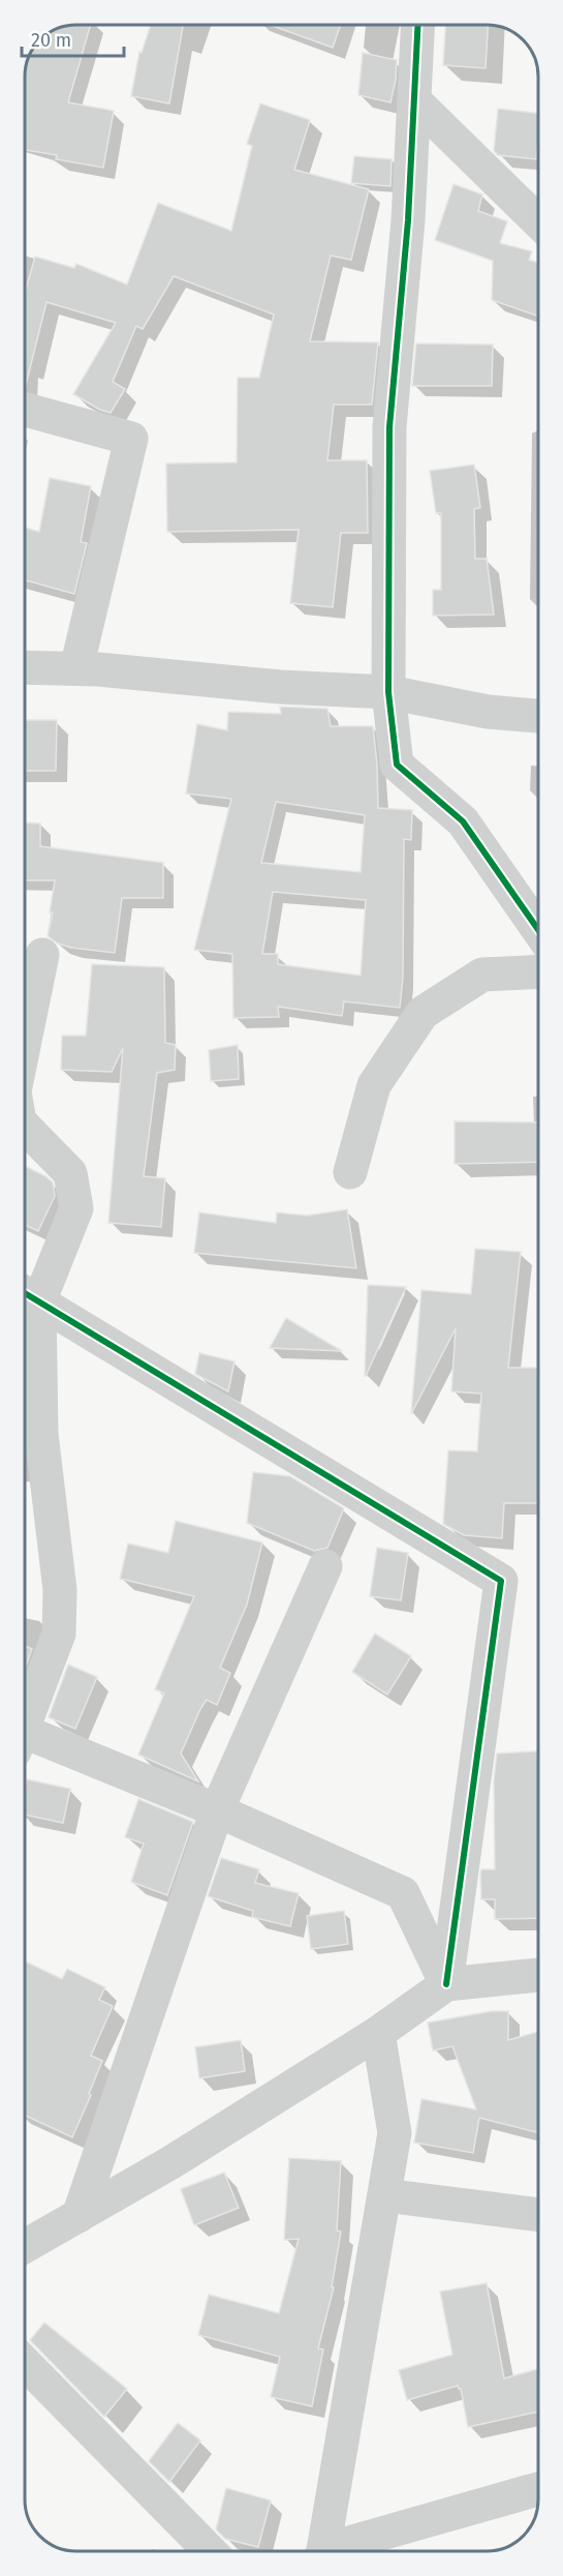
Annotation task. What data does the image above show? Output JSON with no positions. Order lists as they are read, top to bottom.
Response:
{
  "scale_bar": "20 m"
}
